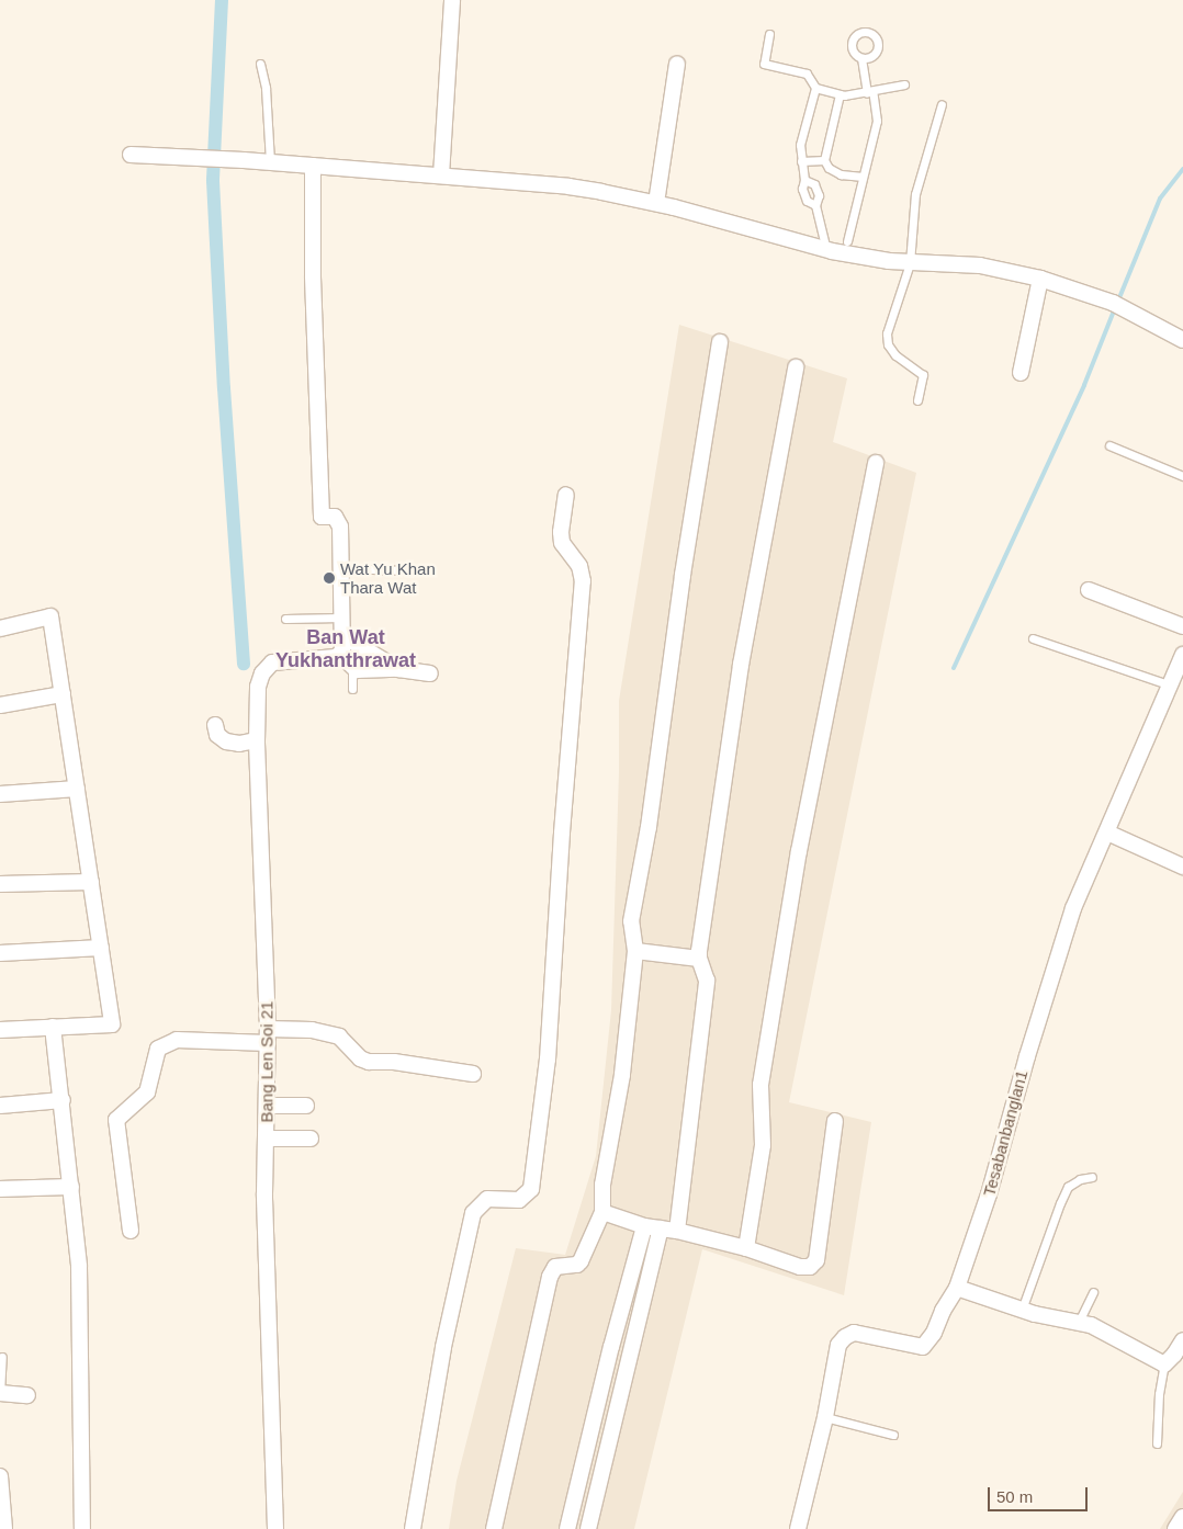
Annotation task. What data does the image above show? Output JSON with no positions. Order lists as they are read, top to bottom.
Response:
{
  "streets": {
    "street": ["Bang Len Soi 21", "Tesabanbanglan1"]
  },
  "districts": ["Ban Wat Yukhanthrawat"],
  "places": ["Wat Yu Khan Thara Wat"],
  "scale_bar": "50 m"
}
